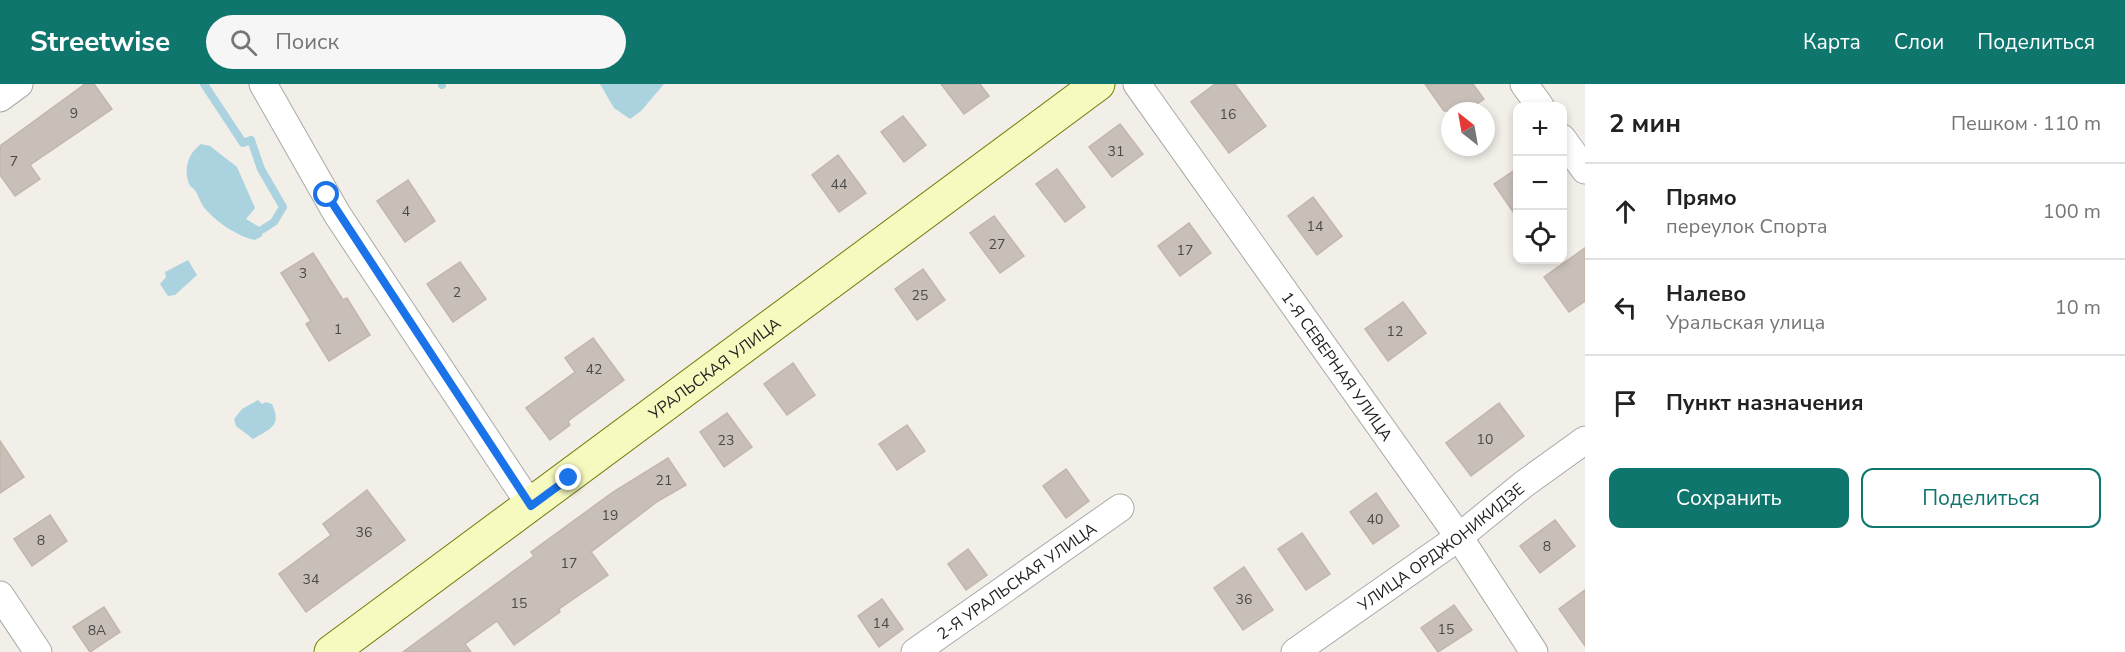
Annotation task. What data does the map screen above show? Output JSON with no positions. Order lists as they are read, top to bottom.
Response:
{
  "streets": {
    "main road": ["УРАЛЬСКАЯ УЛИЦА"],
    "street": ["1-Я СЕВЕРНАЯ УЛИЦА", "УЛИЦА ОРДЖОНИКИДЗЕ", "2-Я УРАЛЬСКАЯ УЛИЦА"]
  },
  "crossings": [
    ["1-Я СЕВЕРНАЯ УЛИЦА", "УЛИЦА ОРДЖОНИКИДЗЕ"]
  ],
  "house_numbers": [
    "9",
    "16",
    "31",
    "7",
    "44",
    "4",
    "14",
    "27",
    "17",
    "3",
    "2",
    "25",
    "1",
    "12",
    "42",
    "10",
    "23",
    "21",
    "19",
    "40",
    "36",
    "8",
    "8",
    "17",
    "34",
    "36",
    "15",
    "14",
    "15",
    "8А"
  ],
  "north": "top left",
  "page": {
    "header": "Streetwise",
    "search": "Поиск",
    "nav": ["Карта", "Слои", "Поделиться"],
    "heading": ["2 мин", "Пешком · 110 m"],
    "map_buttons": ["+", "−"],
    "list": [
      ["Прямо", "переулок Спорта", "100 m"],
      ["Налево", "Уральская улица", "10 m"],
      "Пункт назначения"
    ],
    "buttons": ["Сохранить", "Поделиться"]
  }
}
